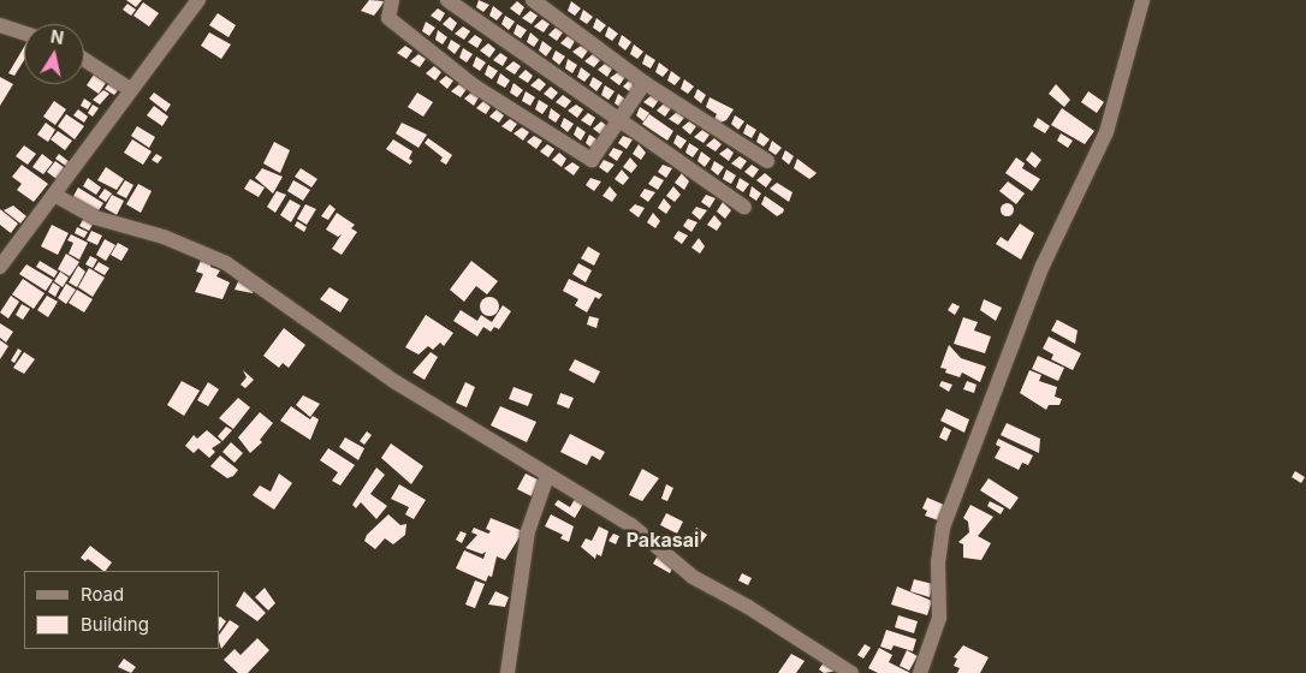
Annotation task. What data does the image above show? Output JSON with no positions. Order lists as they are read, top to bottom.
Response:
{
  "districts": ["Pakasai"],
  "legend": ["Road", "Building"],
  "north": "top"
}
